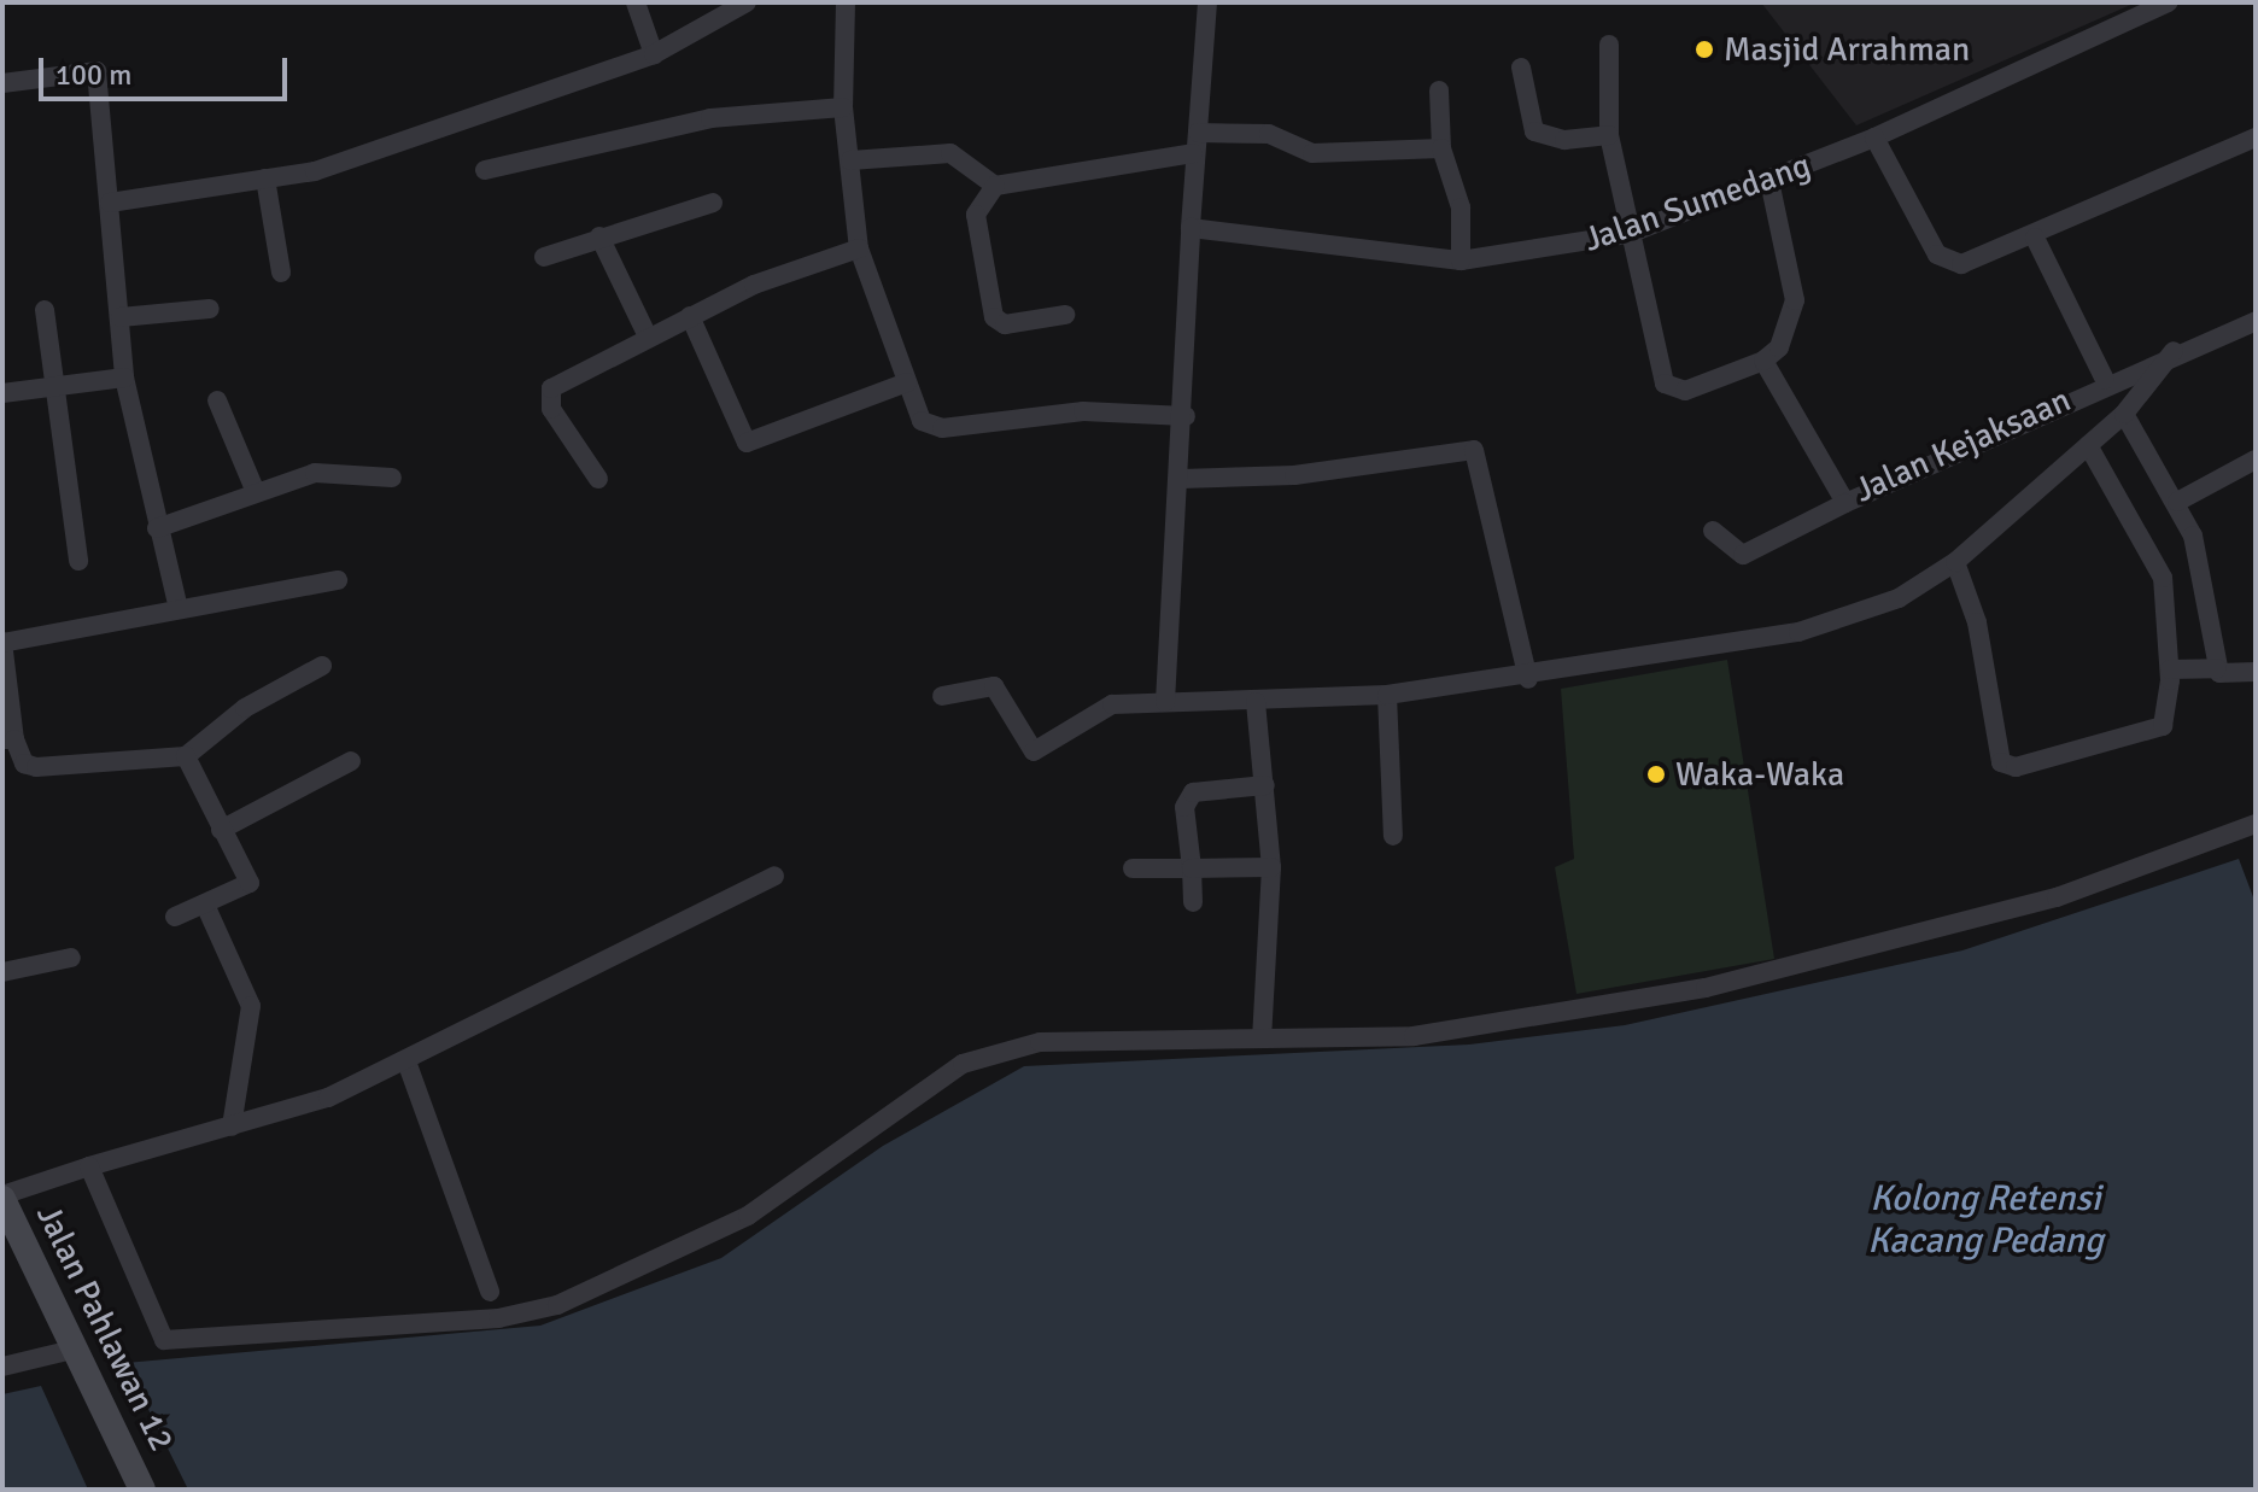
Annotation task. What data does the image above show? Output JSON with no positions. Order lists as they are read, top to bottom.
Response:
{
  "streets": {
    "main road": ["Jalan Pahlawan 12"],
    "street": ["Jalan Sumedang", "Jalan Kejaksaan"]
  },
  "water": ["Kolong Retensi Kacang Pedang"],
  "places": ["Masjid Arrahman", "Waka-Waka"],
  "scale_bar": "100 m"
}
